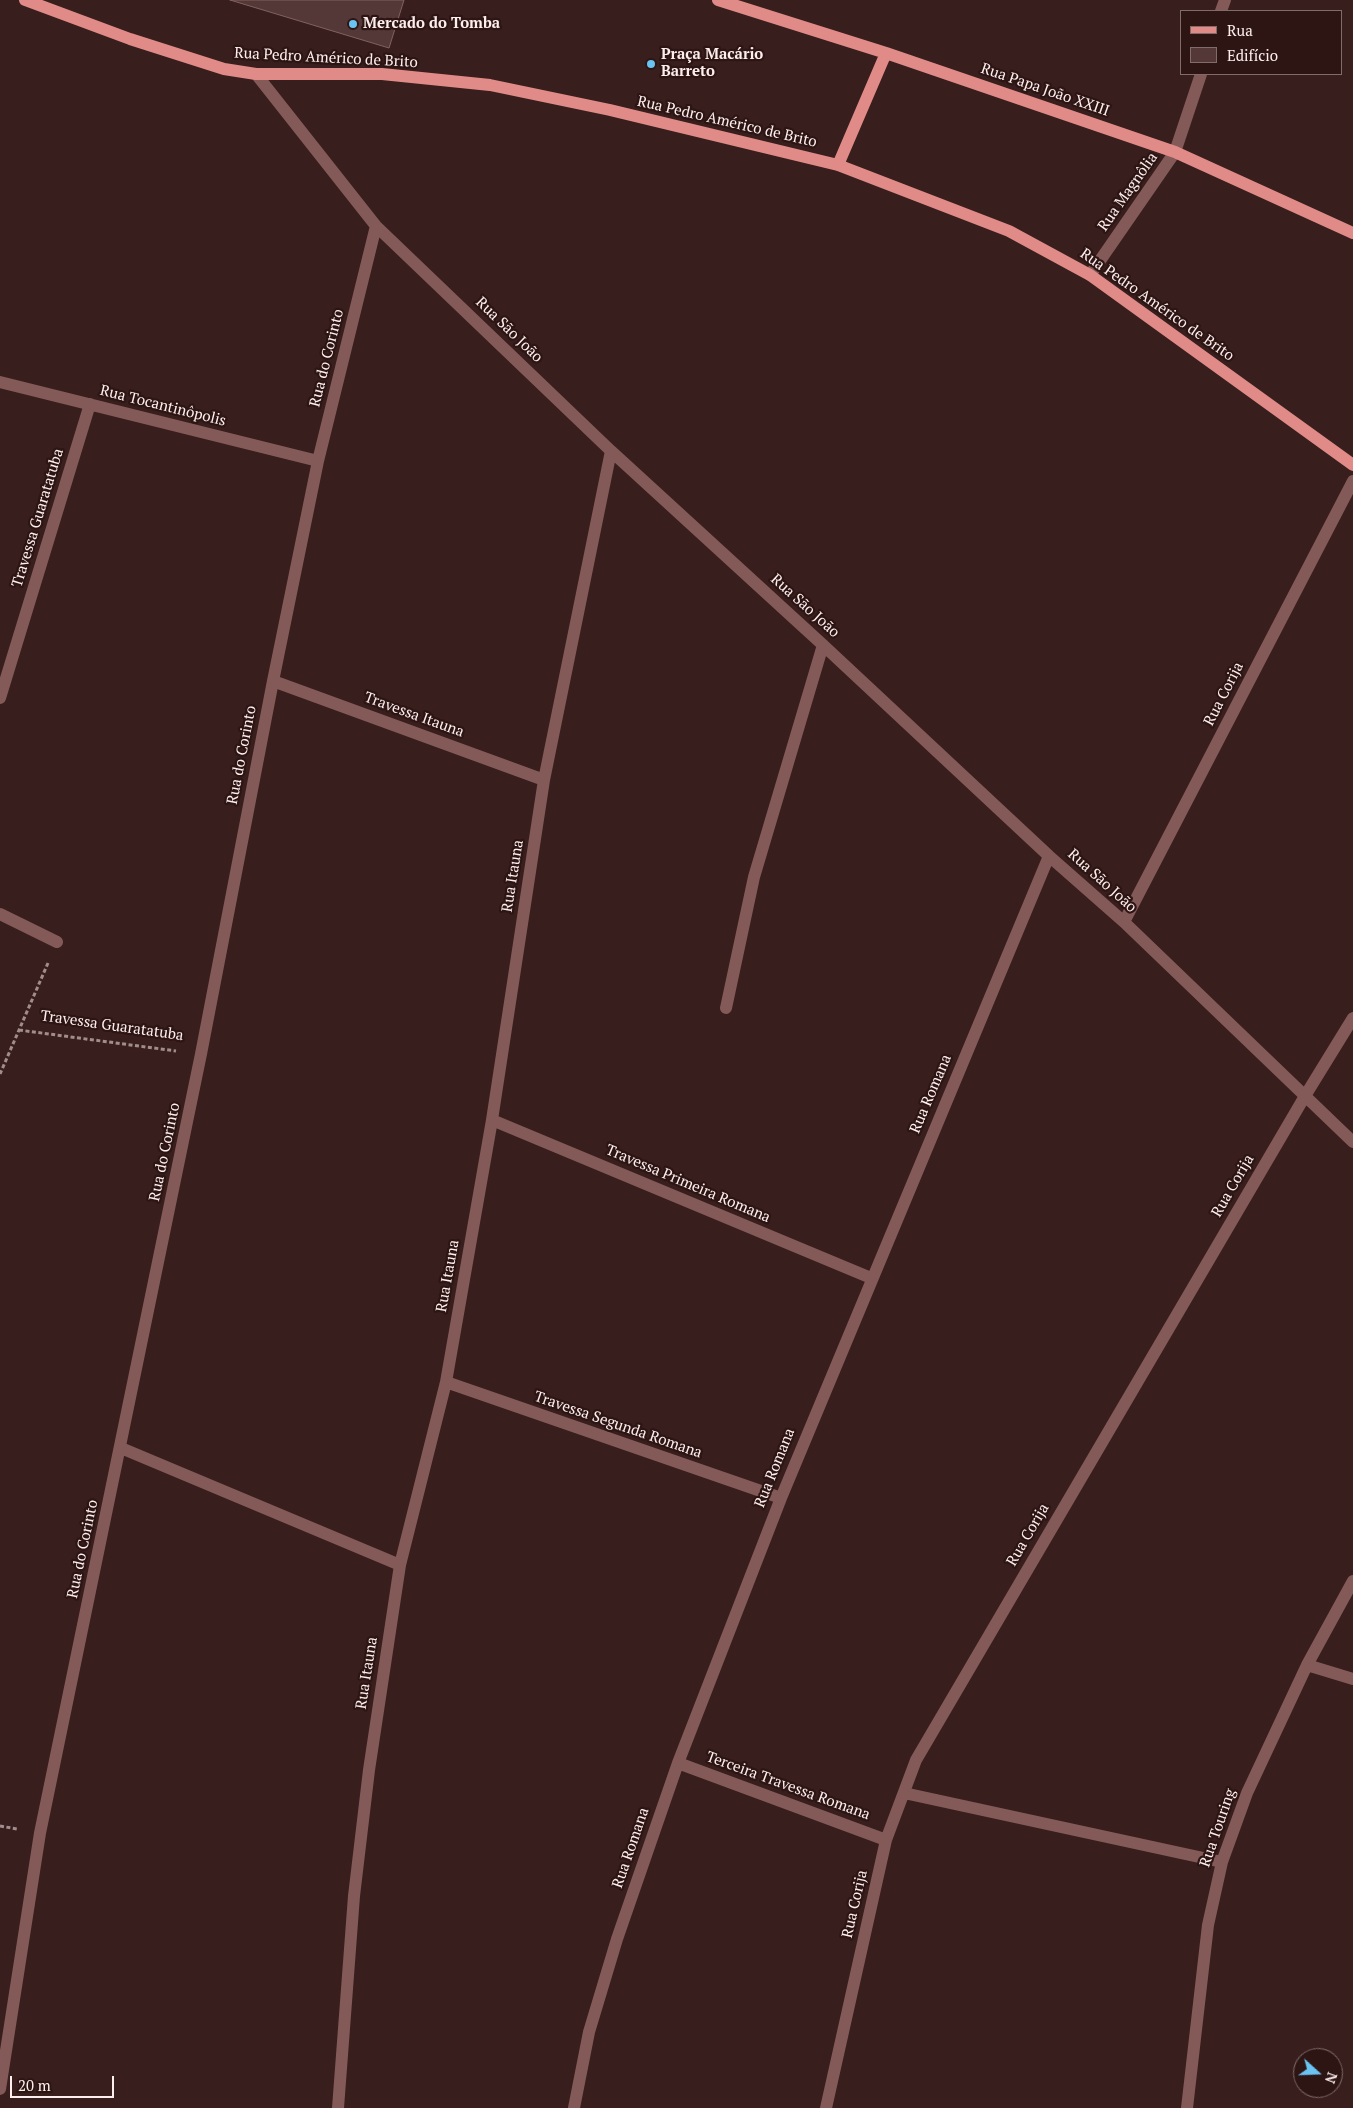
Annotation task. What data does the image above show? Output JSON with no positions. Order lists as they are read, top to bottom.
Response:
{
  "streets": {
    "main road": ["Rua Pedro Américo de Brito", "Rua Papa João XXIII"],
    "street": [
      "Rua Magnôlia",
      "Rua São João",
      "Rua do Corinto",
      "Rua Tocantinôpolis",
      "Travessa Guaratatuba",
      "Rua Corija",
      "Travessa Itauna",
      "Rua Itauna",
      "Rua Romana",
      "Travessa Primeira Romana",
      "Travessa Segunda Romana",
      "Terceira Travessa Romana",
      "Rua Touring"
    ]
  },
  "crossings": [
    ["Rua Pedro Américo de Brito", "Rua Magnôlia"],
    ["Rua Pedro Américo de Brito", "Rua São João"],
    ["Rua Papa João XXIII", "Rua Magnôlia"],
    ["Rua São João", "Rua do Corinto"],
    ["Rua São João", "Rua Corija"],
    ["Rua São João", "Rua Itauna"],
    ["Rua São João", "Rua Romana"],
    ["Rua do Corinto", "Rua Tocantinôpolis"],
    ["Rua do Corinto", "Travessa Guaratatuba"],
    ["Rua do Corinto", "Travessa Itauna"],
    ["Rua Tocantinôpolis", "Travessa Guaratatuba"],
    ["Rua Corija", "Terceira Travessa Romana"],
    ["Travessa Itauna", "Rua Itauna"],
    ["Rua Itauna", "Travessa Primeira Romana"],
    ["Rua Itauna", "Travessa Segunda Romana"],
    ["Rua Romana", "Travessa Primeira Romana"],
    ["Rua Romana", "Travessa Segunda Romana"],
    ["Rua Romana", "Terceira Travessa Romana"]
  ],
  "places": ["Mercado do Tomba", "Praça Macário Barreto"],
  "legend": ["Rua", "Edifício"],
  "scale_bar": "20 m",
  "north": "right"
}
